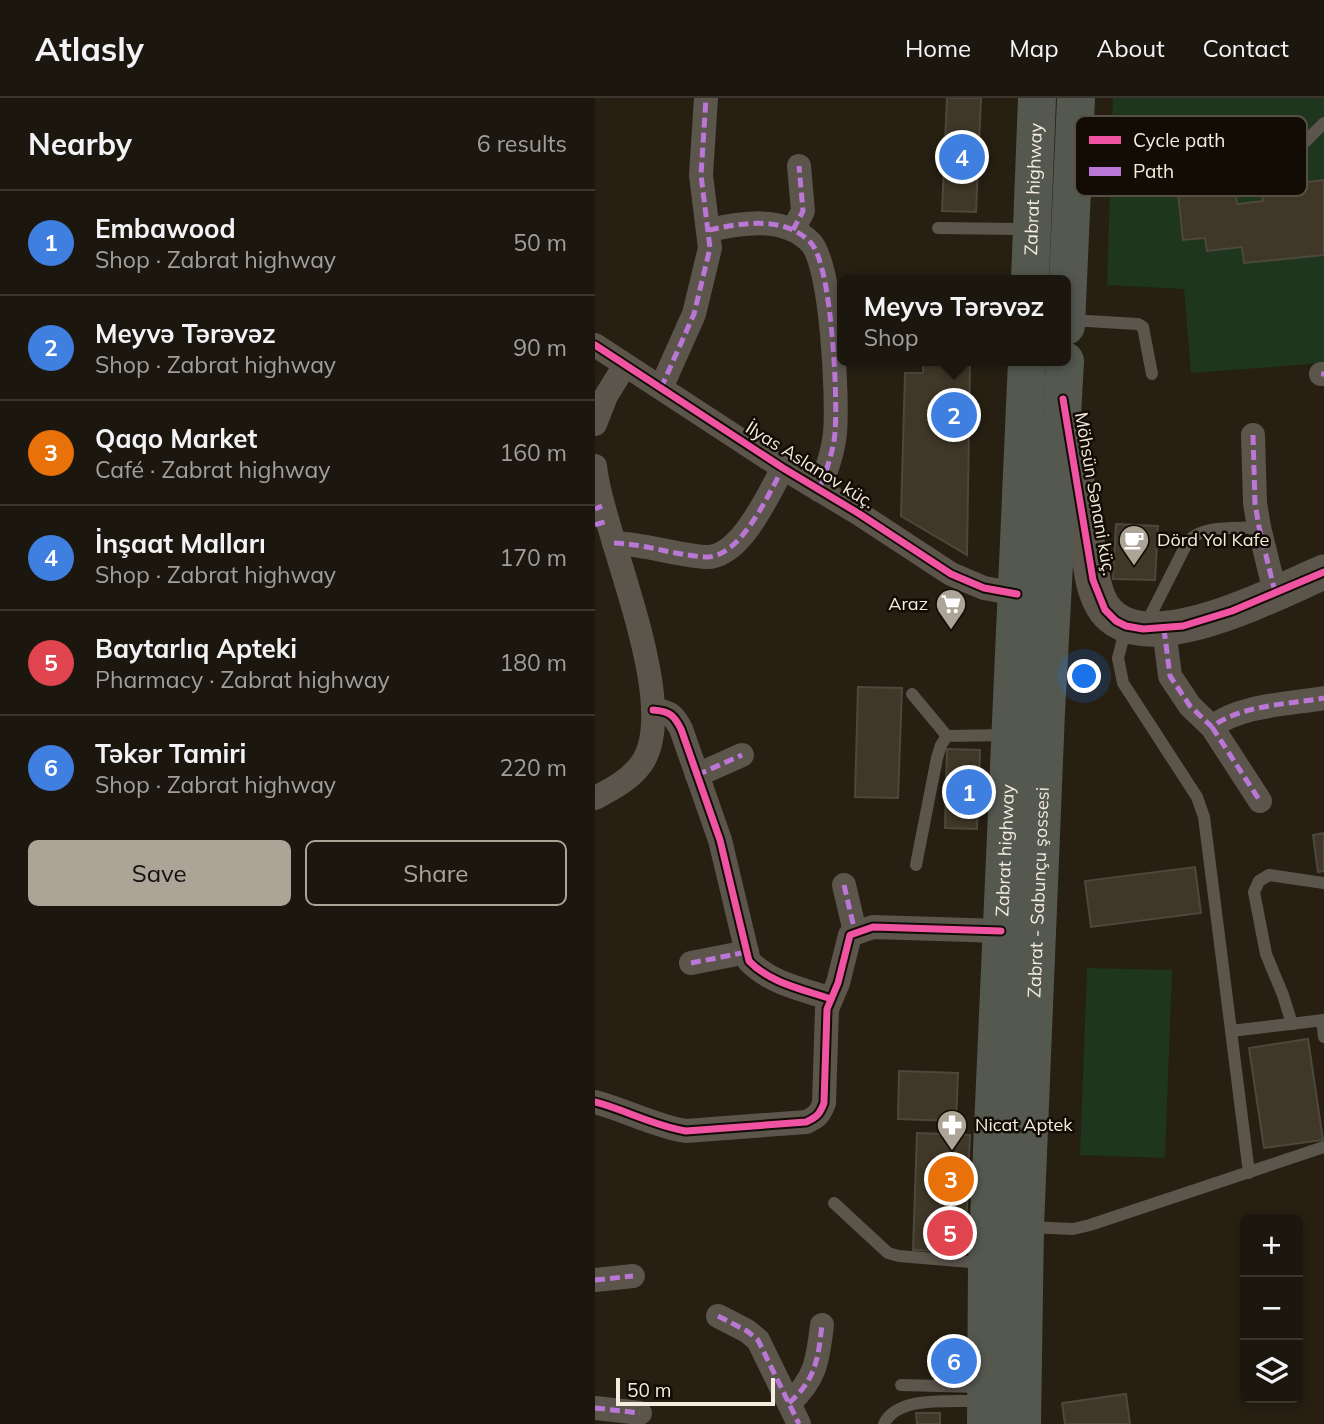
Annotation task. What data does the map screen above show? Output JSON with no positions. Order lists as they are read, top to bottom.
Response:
{
  "streets": {
    "main road": ["Zabrat highway", "Zabrat - Sabunçu şossesi"],
    "street": ["İlyas Aslanov küç.", "Möhsün Sənani küç."]
  },
  "crossings": [
    ["Zabrat highway", "İlyas Aslanov küç."],
    ["Möhsün Sənani küç.", "Zabrat - Sabunçu şossesi"]
  ],
  "places": {
    "cafe": ["Dörd Yol Kafe"],
    "supermarket": ["Araz"],
    "pharmacy": ["Nicat Aptek"]
  },
  "legend": ["Cycle path", "Path"],
  "scale_bar": "50 m",
  "page": {
    "header": "Atlasly",
    "nav": [
      "Home",
      "Map",
      "About",
      "Contact"
    ],
    "heading": ["Nearby", "6 results"],
    "pins": [
      "4",
      "2",
      "1",
      "3",
      "5",
      "6"
    ],
    "list": [
      {
        "mark": "1",
        "name": "Embawood",
        "note": "Shop · Zabrat highway",
        "value": "50 m"
      },
      {
        "mark": "2",
        "name": "Meyvə Tərəvəz",
        "note": "Shop · Zabrat highway",
        "value": "90 m"
      },
      {
        "mark": "3",
        "name": "Qaqo Market",
        "note": "Café · Zabrat highway",
        "value": "160 m"
      },
      {
        "mark": "4",
        "name": "İnşaat Malları",
        "note": "Shop · Zabrat highway",
        "value": "170 m"
      },
      {
        "mark": "5",
        "name": "Baytarlıq Apteki",
        "note": "Pharmacy · Zabrat highway",
        "value": "180 m"
      },
      {
        "mark": "6",
        "name": "Təkər Tamiri",
        "note": "Shop · Zabrat highway",
        "value": "220 m"
      }
    ],
    "popup": ["Meyvə Tərəvəz", "Shop"],
    "buttons": ["Save", "Share"],
    "map_buttons": ["+", "−"],
    "scale": "50 m"
  }
}
